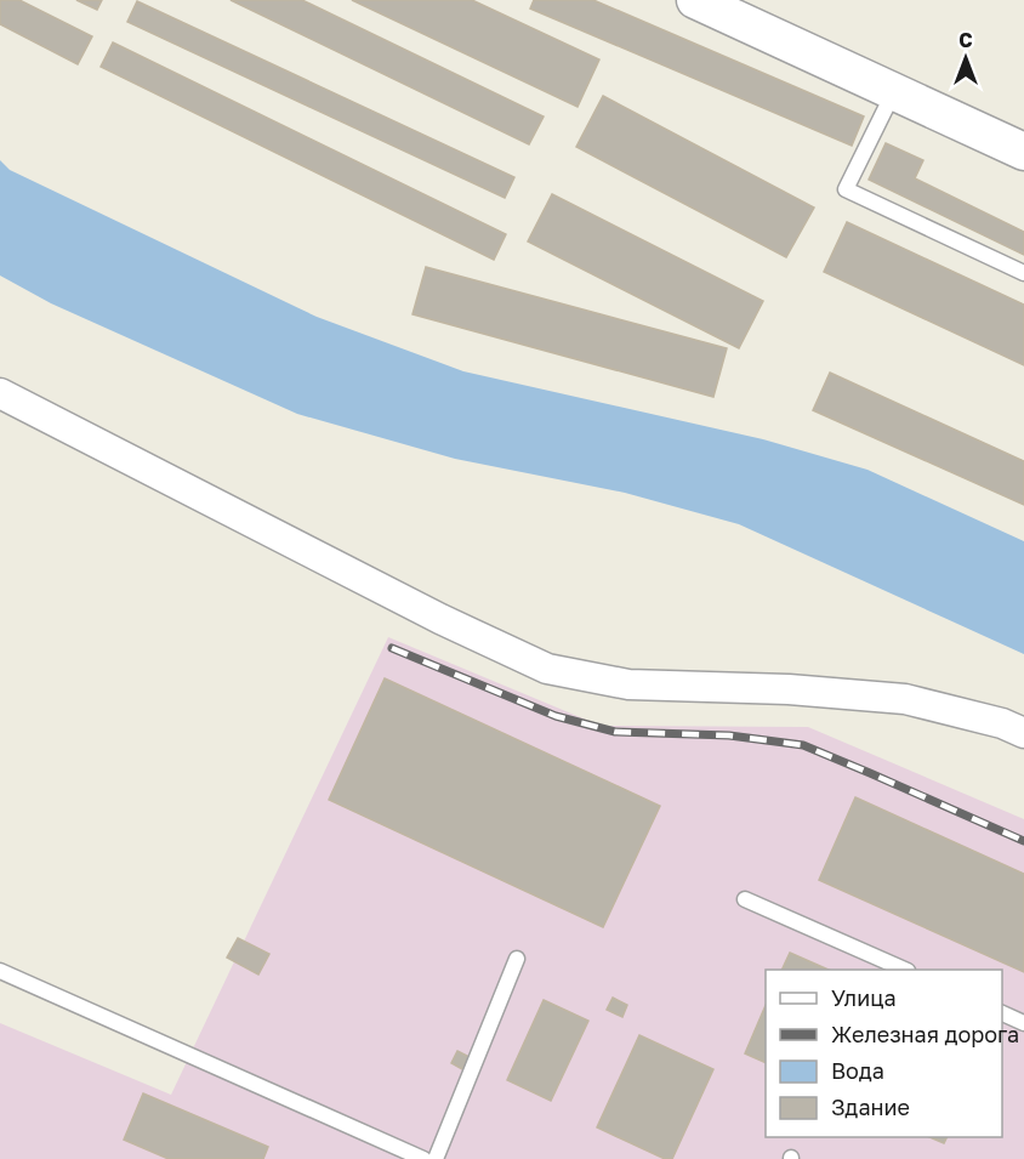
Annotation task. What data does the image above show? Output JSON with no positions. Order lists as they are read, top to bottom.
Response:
{
  "legend": [
    "Улица",
    "Железная дорога",
    "Вода",
    "Здание"
  ],
  "north": "top"
}
